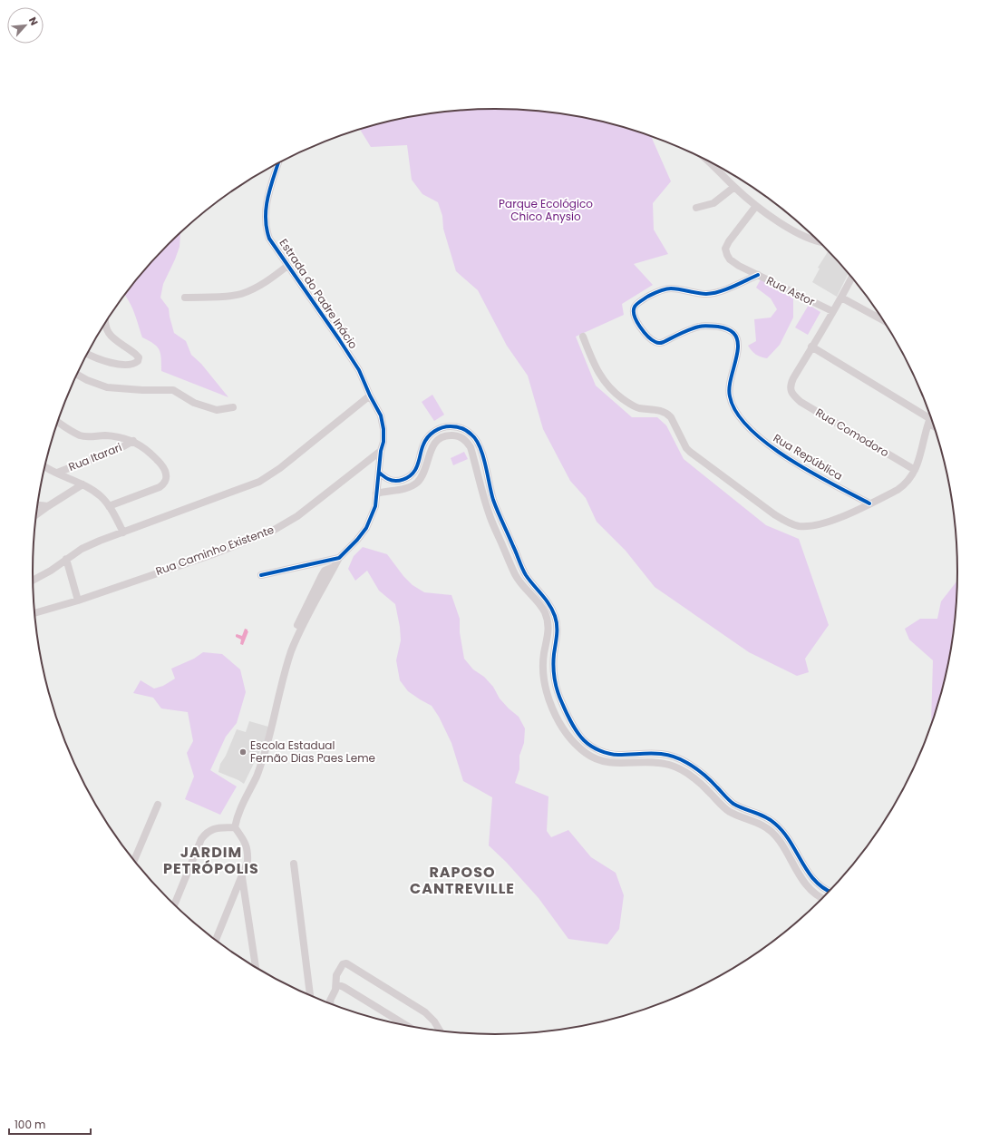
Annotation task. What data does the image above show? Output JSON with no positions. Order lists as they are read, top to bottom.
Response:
{
  "streets": {
    "street": [
      "Rua Astor",
      "Estrada do Padre Inácio",
      "Rua Comodoro",
      "Rua Itarari",
      "Rua República",
      "Rua Caminho Existente"
    ]
  },
  "crossings": [
    ["Rua Astor", "Rua República"],
    ["Estrada do Padre Inácio", "Rua Caminho Existente"]
  ],
  "districts": ["JARDIM PETRÓPOLIS", "RAPOSO CANTREVILLE"],
  "parks": ["Parque Ecológico Chico Anysio"],
  "places": ["Escola Estadual Fernão Dias Paes Leme"],
  "scale_bar": "100 m",
  "north": "top right"
}
